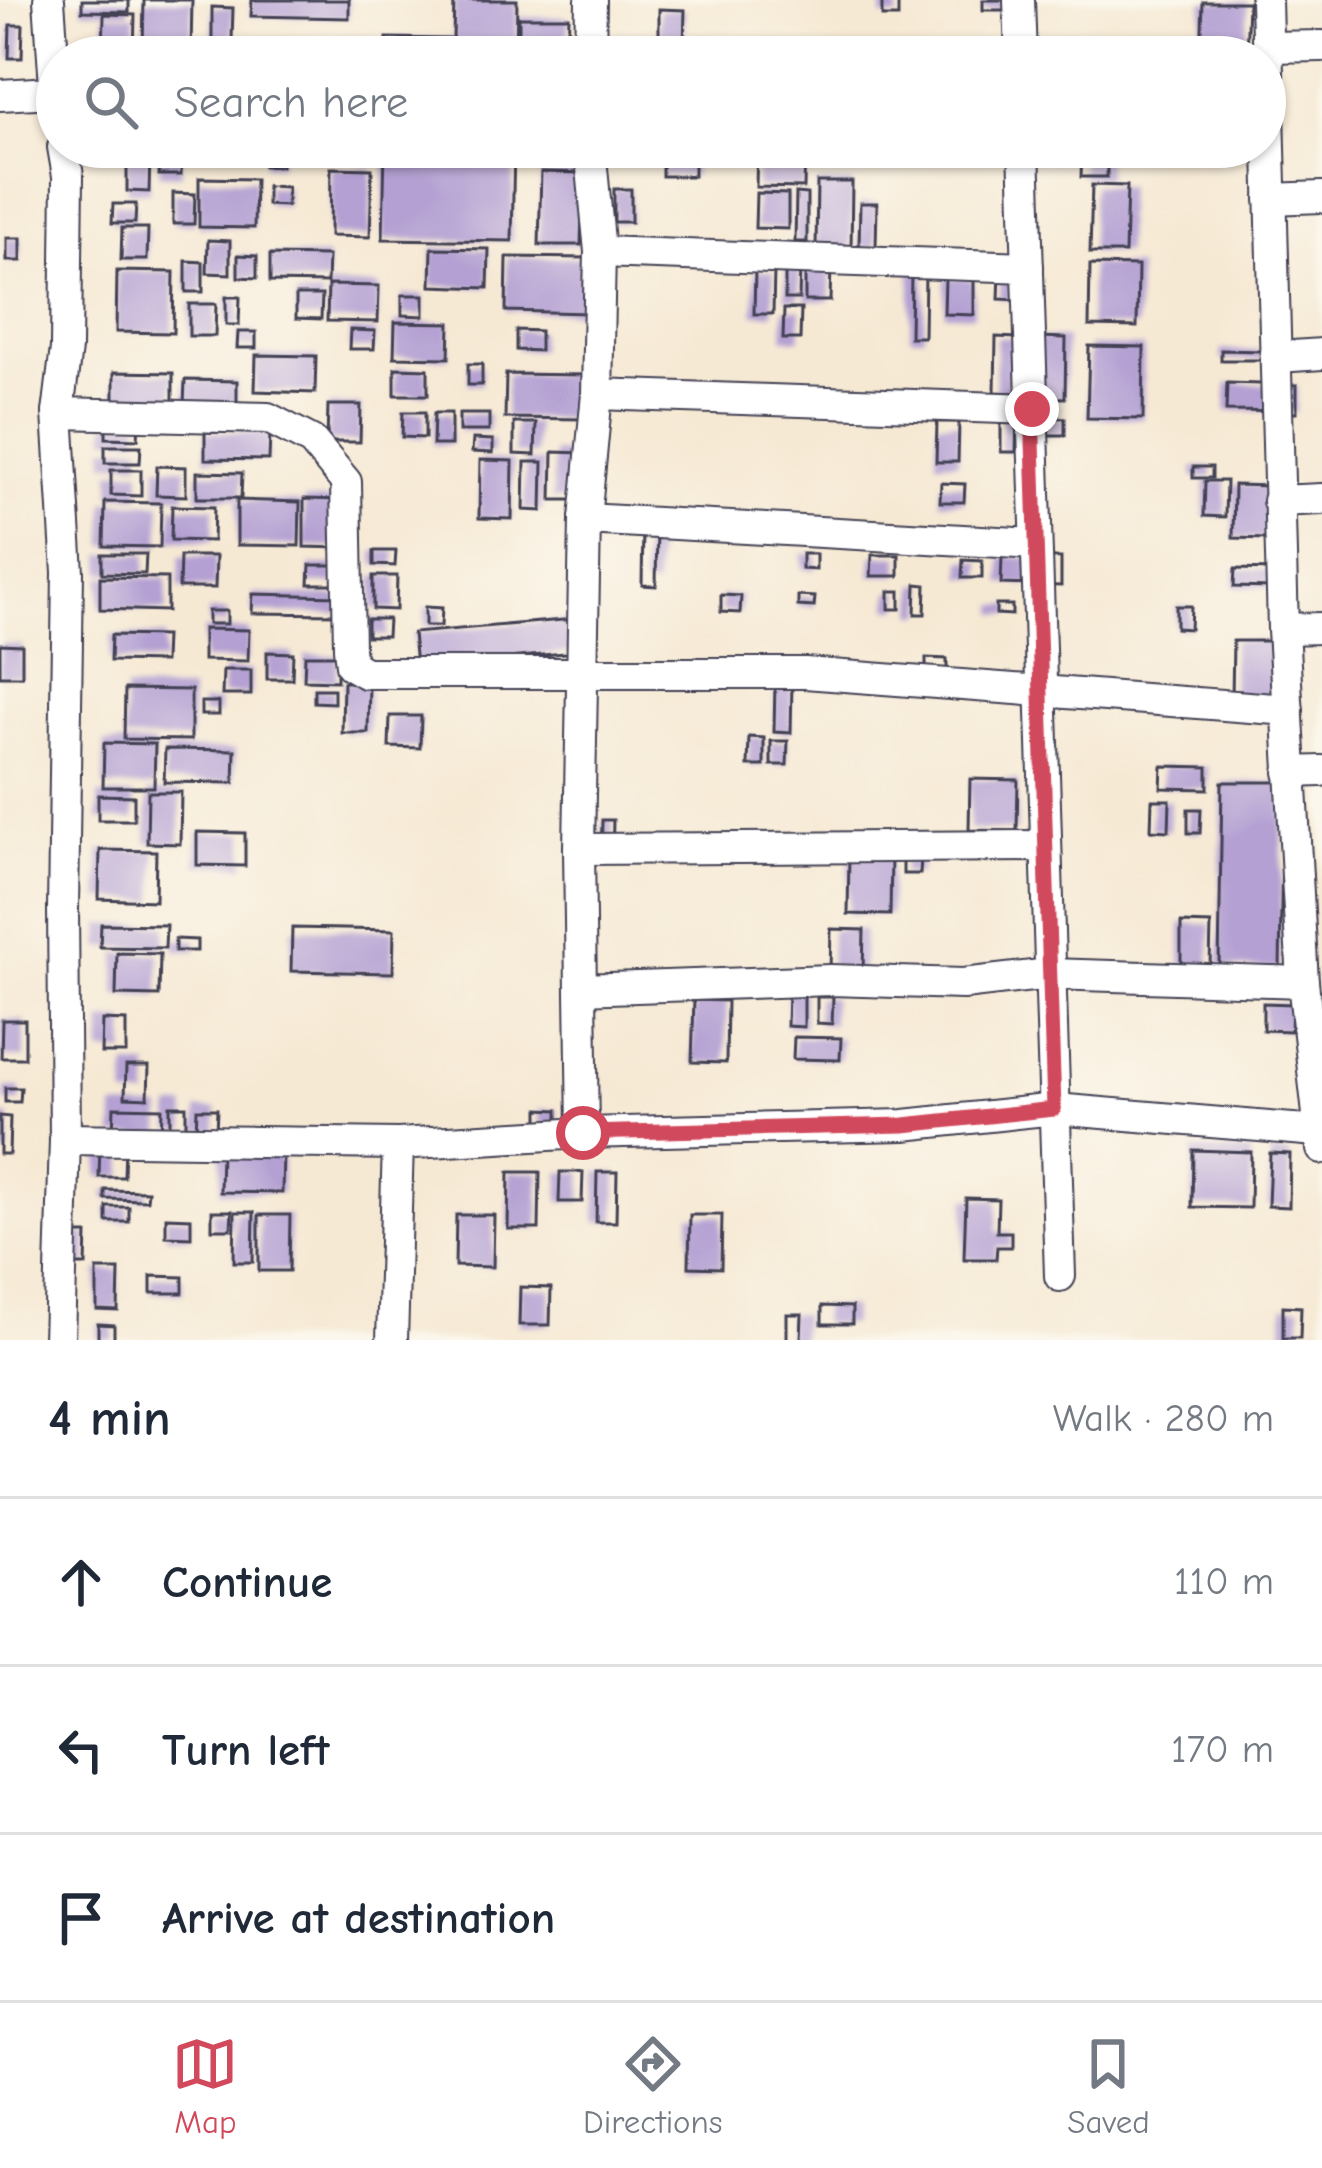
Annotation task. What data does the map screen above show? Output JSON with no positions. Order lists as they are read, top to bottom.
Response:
{
  "page": {
    "search": "Search here",
    "heading": ["4 min", "Walk · 280 m"],
    "list": [
      ["Continue", "110 m"],
      ["Turn left", "170 m"],
      "Arrive at destination"
    ],
    "nav": ["Map", "Directions", "Saved"]
  }
}
